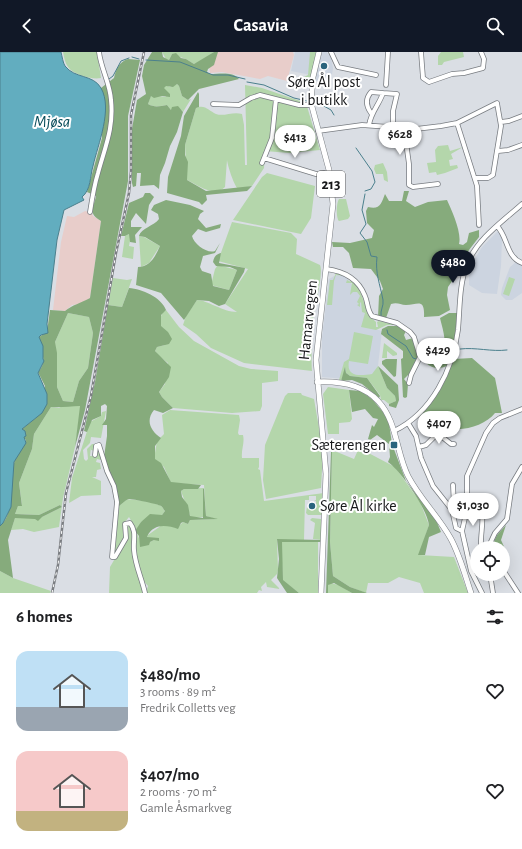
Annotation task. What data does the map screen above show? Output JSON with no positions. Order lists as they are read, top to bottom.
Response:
{
  "streets": {
    "main road": ["213", "Hamarvegen"]
  },
  "water": ["Mjøsa"],
  "places": {
    "other": ["Søre Ål post i butikk", "Søre Ål kirke"],
    "transit": ["Sæterengen"]
  },
  "page": {
    "header": "Casavia",
    "price": [
      "$628",
      "$413",
      "$480",
      "$429",
      "$407",
      "$1,030"
    ],
    "heading": "6 homes",
    "list": [
      {
        "name": "$480/mo",
        "note": "3 rooms · 89 m² · Fredrik Colletts veg"
      },
      {
        "name": "$407/mo",
        "note": "2 rooms · 70 m² · Gamle Åsmarkveg"
      }
    ]
  }
}
